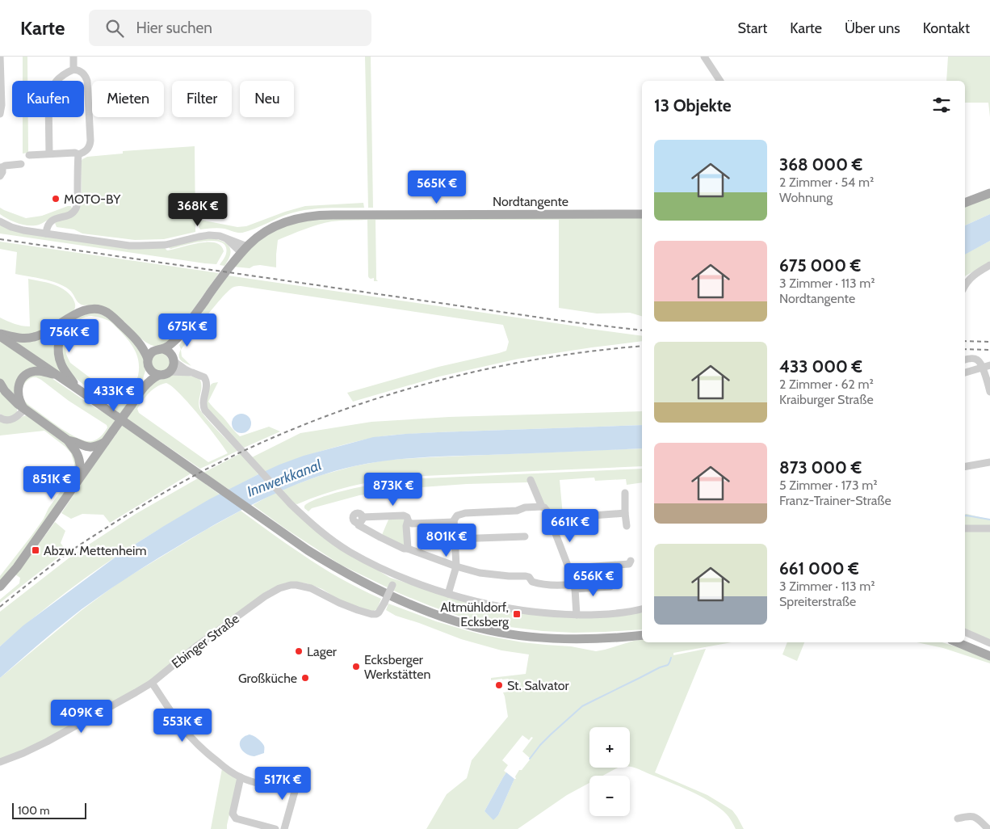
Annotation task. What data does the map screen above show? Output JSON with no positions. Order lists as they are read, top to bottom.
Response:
{
  "streets": {
    "main road": ["Nordtangente"],
    "street": ["Ebinger Straße"]
  },
  "water": ["Innwerkkanal"],
  "places": {
    "other": [
      "MOTO-BY",
      "Lager",
      "Ecksberger Werkstätten",
      "Großküche",
      "St. Salvator"
    ],
    "transit": ["Abzw. Mettenheim", "Altmühldorf, Ecksberg"]
  },
  "scale_bar": "100 m",
  "page": {
    "header": "Karte",
    "search": "Hier suchen",
    "nav": [
      "Start",
      "Karte",
      "Über uns",
      "Kontakt"
    ],
    "chip": [
      "Kaufen",
      "Mieten",
      "Filter",
      "Neu"
    ],
    "heading": "13 Objekte",
    "list": [
      {
        "name": "368 000 €",
        "note": "2 Zimmer · 54 m² · Wohnung"
      },
      {
        "name": "675 000 €",
        "note": "3 Zimmer · 113 m² · Nordtangente"
      },
      {
        "name": "433 000 €",
        "note": "2 Zimmer · 62 m² · Kraiburger Straße"
      },
      {
        "name": "873 000 €",
        "note": "5 Zimmer · 173 m² · Franz-Trainer-Straße"
      },
      {
        "name": "661 000 €",
        "note": "3 Zimmer · 113 m² · Spreiterstraße"
      }
    ],
    "price": [
      "565K €",
      "368K €",
      "675K €",
      "756K €",
      "433K €",
      "851K €",
      "873K €",
      "661K €",
      "801K €",
      "656K €",
      "409K €",
      "553K €",
      "517K €"
    ],
    "map_buttons": ["+", "−"],
    "scale": "100 m"
  }
}
